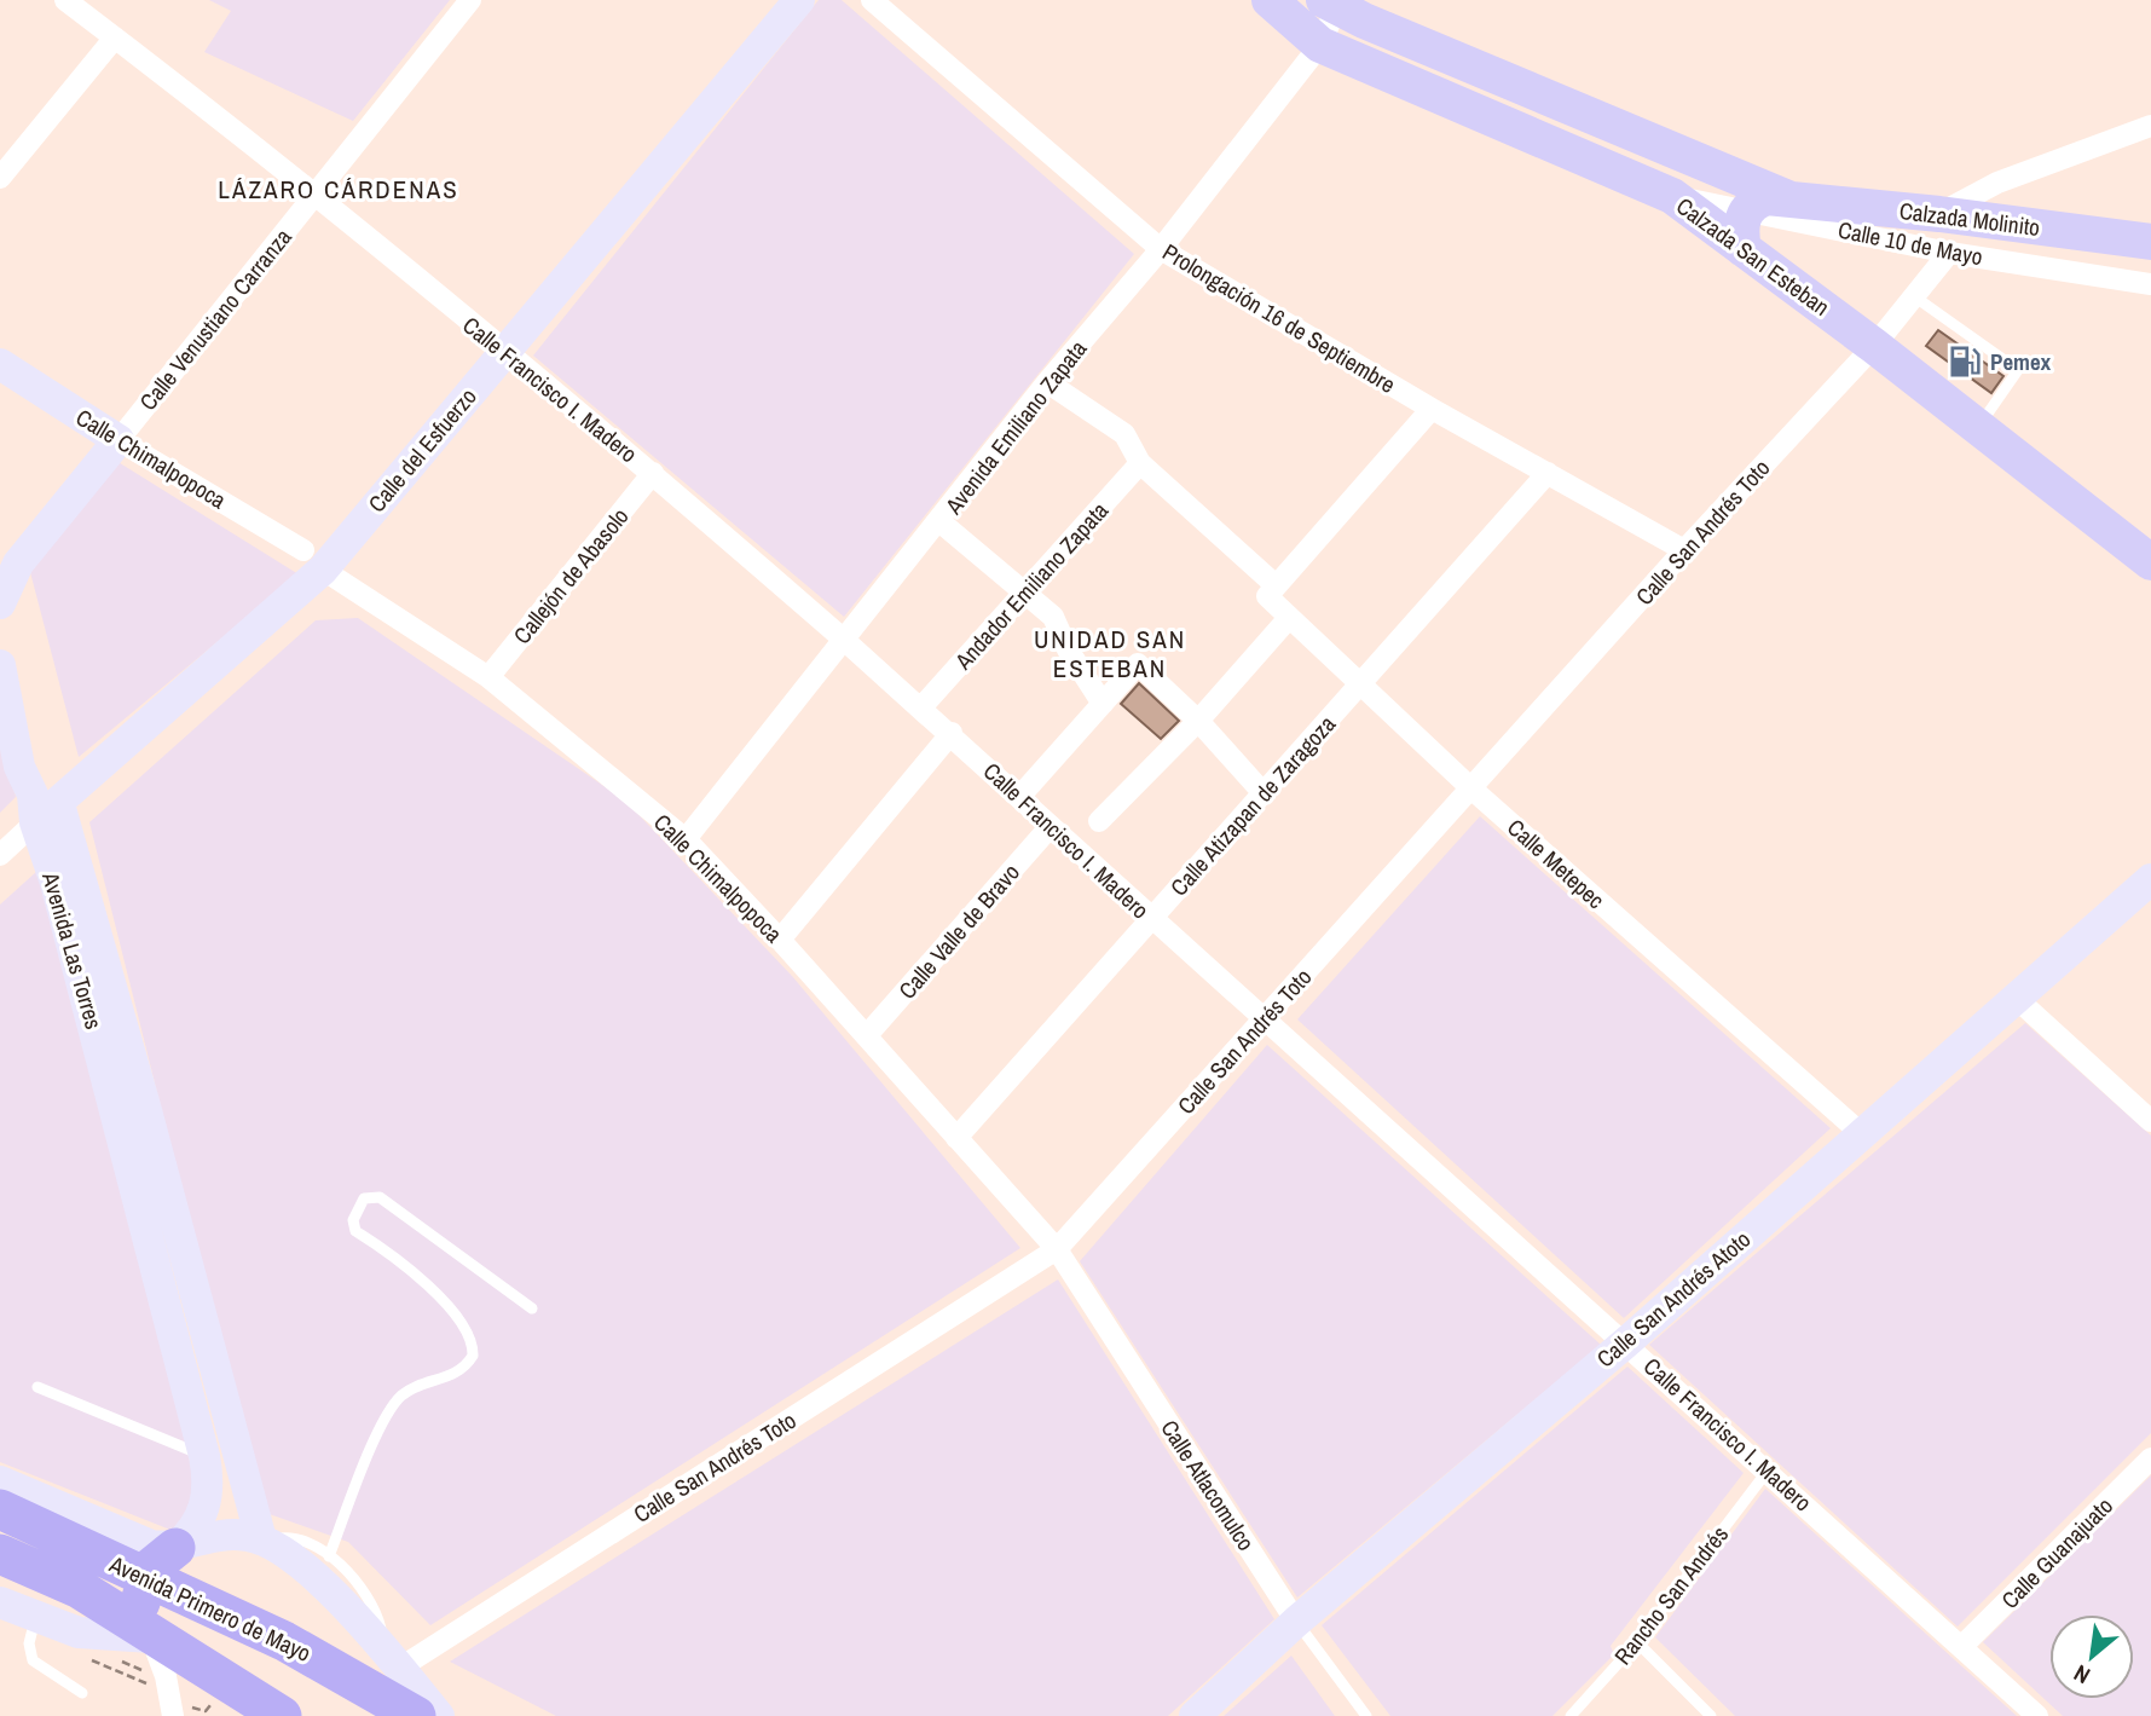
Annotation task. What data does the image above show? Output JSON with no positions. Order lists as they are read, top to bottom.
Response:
{
  "streets": {
    "highway": ["Avenida Primero de Mayo"],
    "main road": ["Calzada Molinito", "Calzada San Esteban"],
    "street": [
      "Calle 10 de Mayo",
      "Prolongación 16 de Septiembre",
      "Calle Venustiano Carranza",
      "Calle Francisco I. Madero",
      "Avenida Emiliano Zapata",
      "Calle del Esfuerzo",
      "Calle Chimalpopoca",
      "Calle San Andrés Toto",
      "Callejón de Abasolo",
      "Andador Emiliano Zapata",
      "Calle Atizapan de Zaragoza",
      "Calle Metepec",
      "Calle Valle de Bravo",
      "Avenida Las Torres",
      "Calle San Andrés Atoto",
      "Calle Atlacomulco",
      "Calle Guanajuato"
    ],
    "lane": ["Rancho San Andrés"]
  },
  "crossings": [
    ["Calzada Molinito", "Calzada San Esteban"],
    ["Calle 10 de Mayo", "Calzada San Esteban"],
    ["Calle 10 de Mayo", "Calle San Andrés Toto"],
    ["Calzada San Esteban", "Avenida Emiliano Zapata"],
    ["Calzada San Esteban", "Calle San Andrés Toto"],
    ["Prolongación 16 de Septiembre", "Avenida Emiliano Zapata"],
    ["Prolongación 16 de Septiembre", "Calle San Andrés Toto"],
    ["Prolongación 16 de Septiembre", "Calle Atizapan de Zaragoza"],
    ["Calle Venustiano Carranza", "Calle Francisco I. Madero"],
    ["Calle Venustiano Carranza", "Calle Chimalpopoca"],
    ["Calle Francisco I. Madero", "Avenida Emiliano Zapata"],
    ["Calle Francisco I. Madero", "Calle del Esfuerzo"],
    ["Calle Francisco I. Madero", "Calle San Andrés Toto"],
    ["Calle Francisco I. Madero", "Callejón de Abasolo"],
    ["Calle Francisco I. Madero", "Andador Emiliano Zapata"],
    ["Calle Francisco I. Madero", "Calle Atizapan de Zaragoza"],
    ["Calle Francisco I. Madero", "Calle Valle de Bravo"],
    ["Calle Francisco I. Madero", "Calle San Andrés Atoto"],
    ["Calle Francisco I. Madero", "Calle Guanajuato"],
    ["Calle Francisco I. Madero", "Rancho San Andrés"],
    ["Avenida Emiliano Zapata", "Calle Chimalpopoca"],
    ["Avenida Emiliano Zapata", "Calle Metepec"],
    ["Calle del Esfuerzo", "Calle Chimalpopoca"],
    ["Calle del Esfuerzo", "Avenida Las Torres"],
    ["Calle Chimalpopoca", "Calle San Andrés Toto"],
    ["Calle Chimalpopoca", "Callejón de Abasolo"],
    ["Calle Chimalpopoca", "Calle Atizapan de Zaragoza"],
    ["Calle Chimalpopoca", "Calle Valle de Bravo"],
    ["Calle Chimalpopoca", "Calle Atlacomulco"],
    ["Calle San Andrés Toto", "Calle Metepec"],
    ["Calle San Andrés Toto", "Calle Atlacomulco"],
    ["Calle San Andrés Toto", "Avenida Primero de Mayo"],
    ["Andador Emiliano Zapata", "Calle Metepec"],
    ["Calle Atizapan de Zaragoza", "Calle Metepec"],
    ["Calle Metepec", "Calle San Andrés Atoto"],
    ["Avenida Las Torres", "Avenida Primero de Mayo"],
    ["Calle San Andrés Atoto", "Calle Atlacomulco"]
  ],
  "districts": ["LÁZARO CÁRDENAS", "UNIDAD SAN ESTEBAN"],
  "places": {
    "fuel station": ["Pemex"]
  },
  "north": "bottom left"
}
